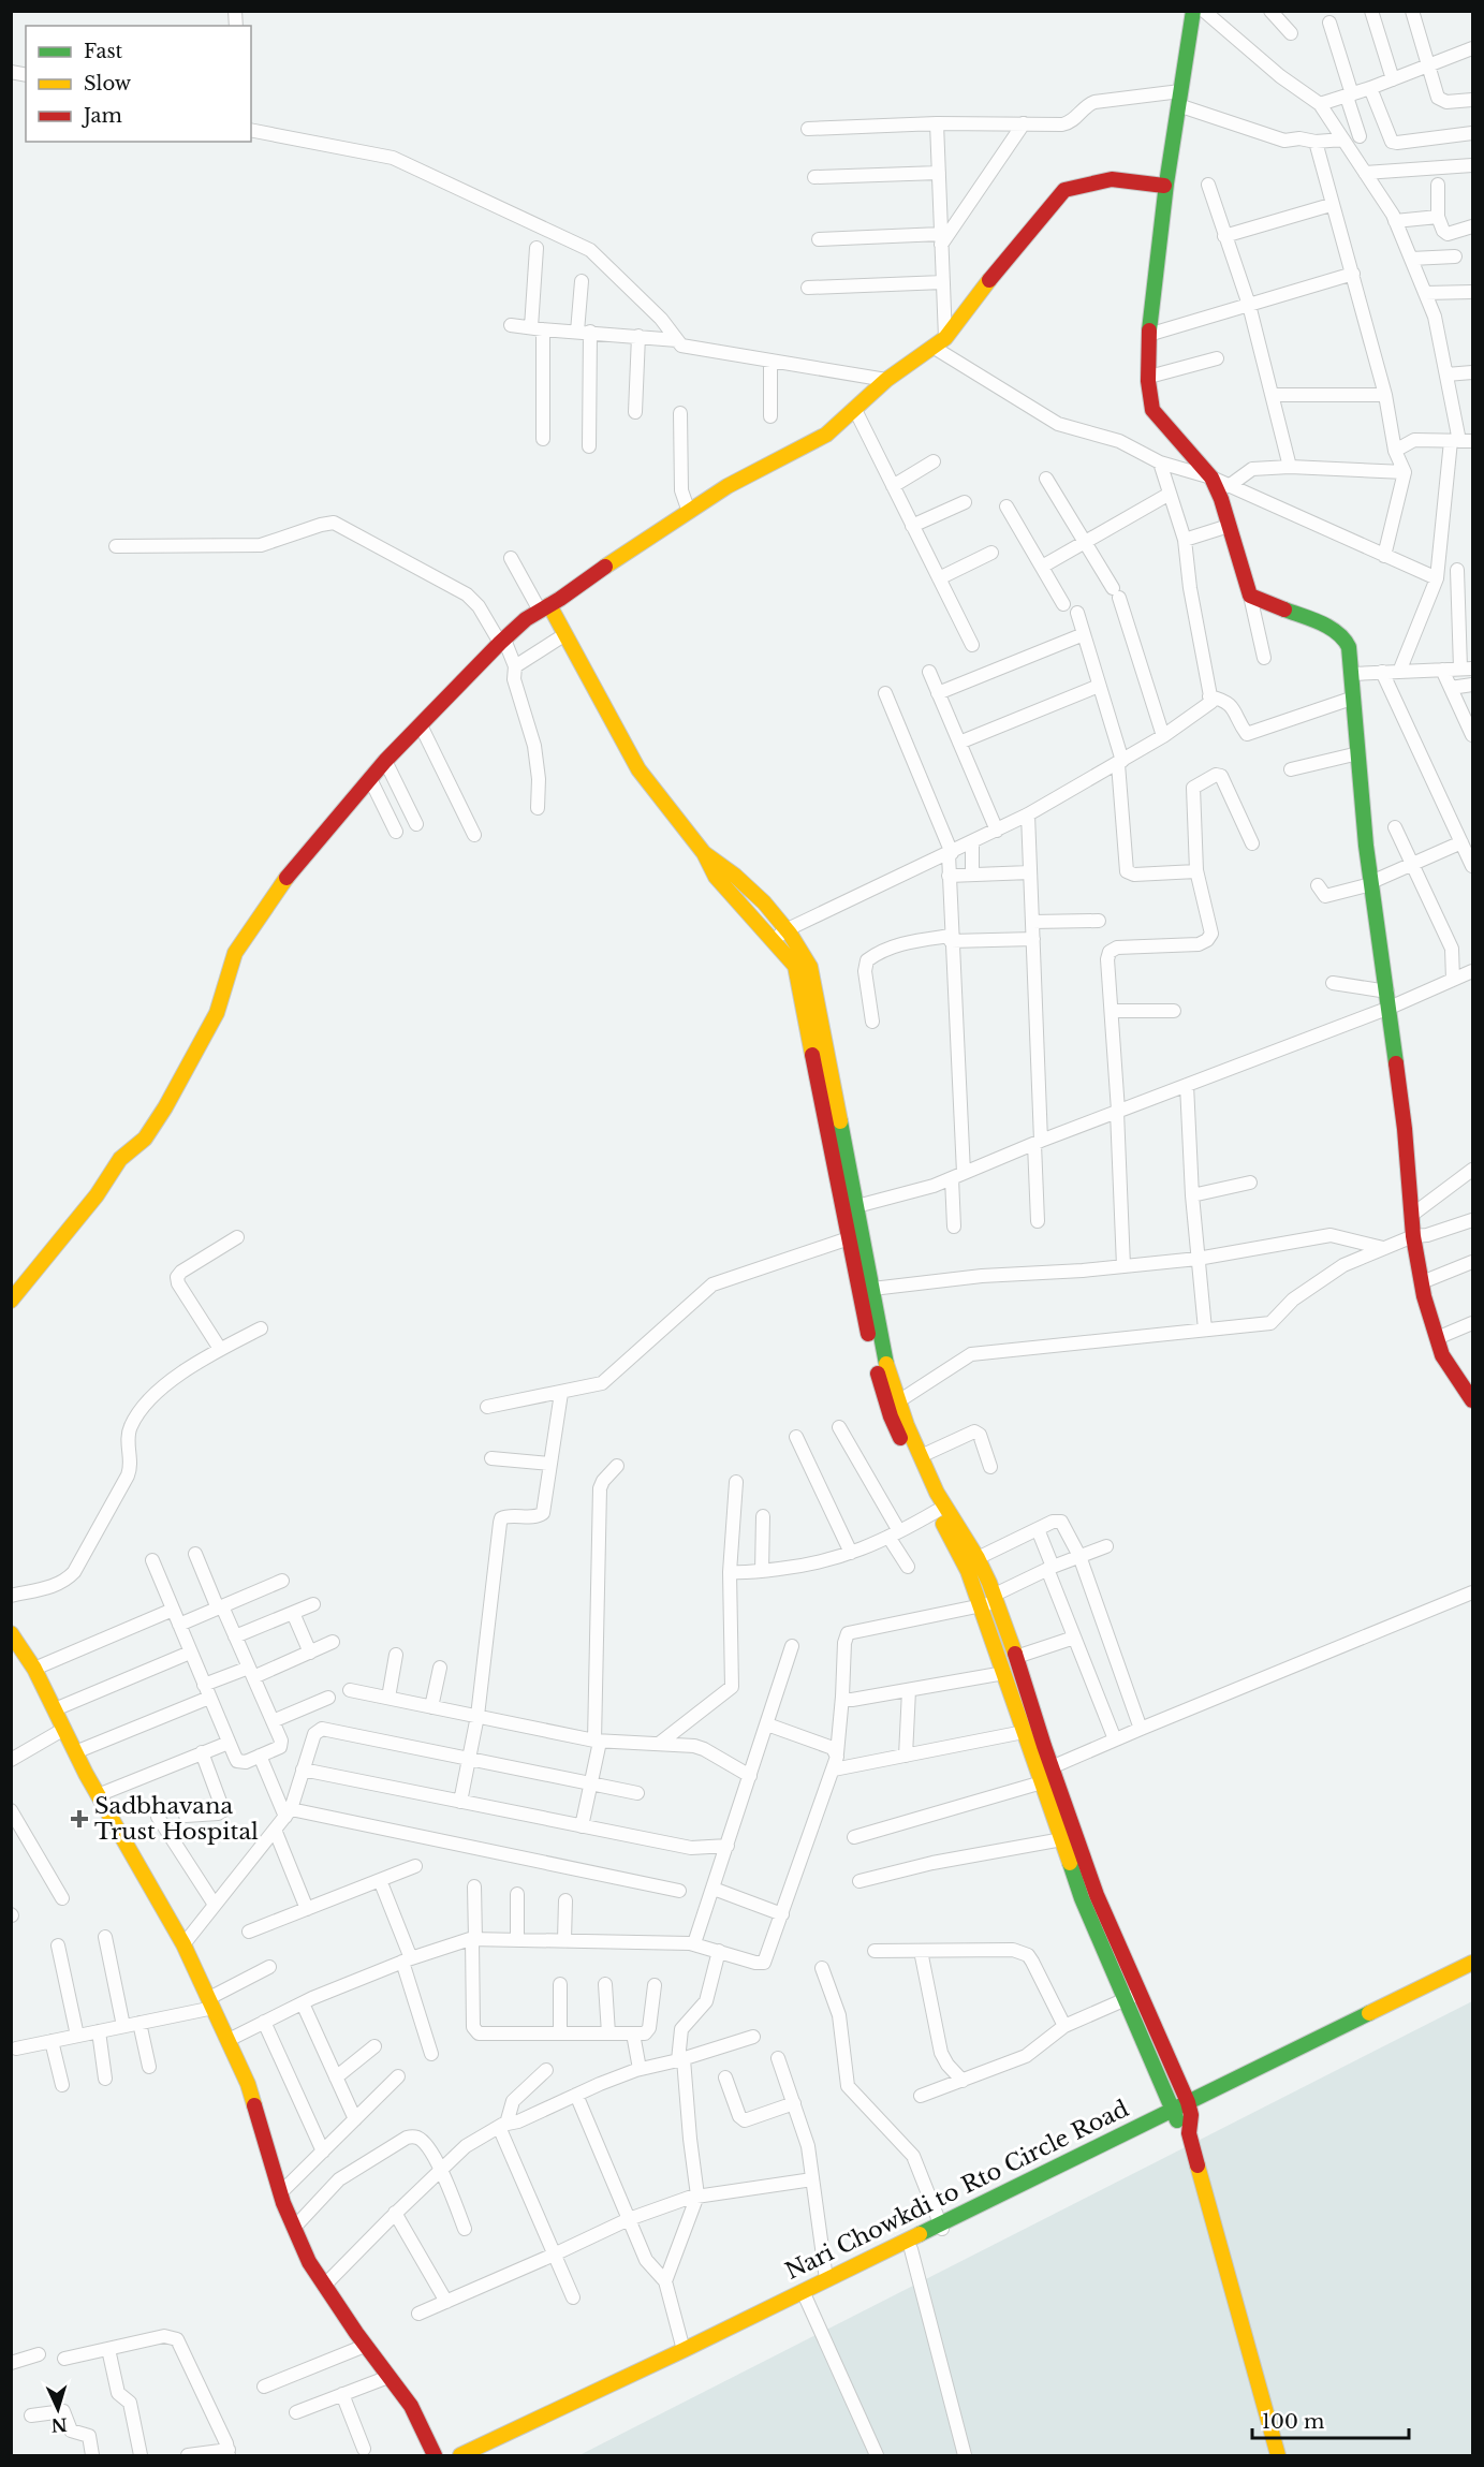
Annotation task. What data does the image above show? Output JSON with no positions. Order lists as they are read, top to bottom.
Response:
{
  "streets": {
    "main road": ["Nari Chowkdi to Rto Circle Road"]
  },
  "places": {
    "health": ["Sadbhavana Trust Hospital"]
  },
  "legend": ["Fast", "Slow", "Jam"],
  "scale_bar": "100 m",
  "north": "bottom"
}
